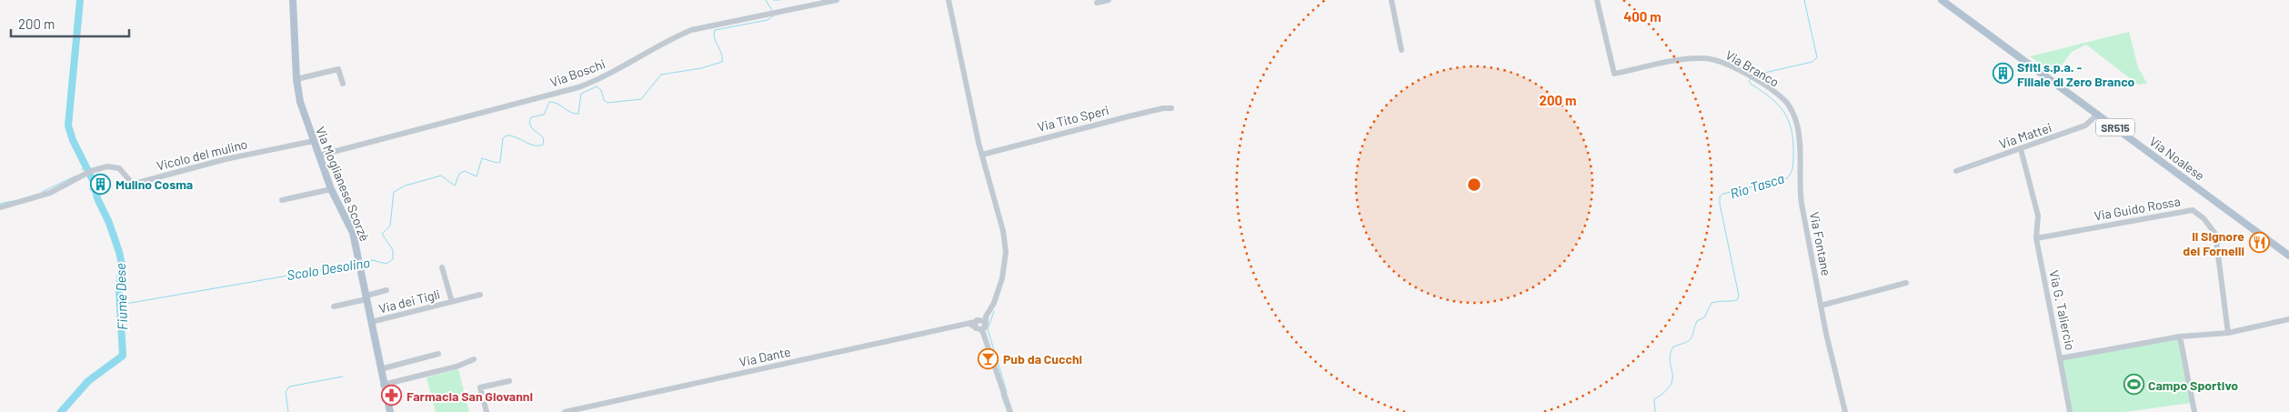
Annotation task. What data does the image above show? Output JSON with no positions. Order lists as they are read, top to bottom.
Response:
{
  "streets": {
    "main road": ["SR515", "Via Noalese", "Via Moglianese Scorzè"],
    "street": [
      "Via Branco",
      "Via Boschi",
      "Via Tito Speri",
      "Via Mattei",
      "Vicolo del mulino",
      "Via Guido Rossa",
      "Via Fontane",
      "Via dei Tigli",
      "Via G. Taliercio",
      "Via Dante"
    ]
  },
  "crossings": [
    ["Via Branco", "Via Fontane"],
    ["Via Boschi", "Via Moglianese Scorzè"],
    ["Via Mattei", "Via Noalese"],
    ["Via Mattei", "Via G. Taliercio"],
    ["Vicolo del mulino", "Via Moglianese Scorzè"],
    ["Via Moglianese Scorzè", "Via dei Tigli"],
    ["Via Guido Rossa", "Via G. Taliercio"]
  ],
  "water": ["Rio Tasca", "Scolo Desolino", "Fiume Dese"],
  "places": {
    "building": ["Sfiti s.p.a. - Filiale di Zero Branco", "Mulino Cosma"],
    "restaurant": ["Il Signore dei Fornelli"],
    "bar": ["Pub da Cucchi"],
    "sports": ["Campo Sportivo"],
    "pharmacy": ["Farmacia San Giovanni"]
  },
  "scale_bar": "200 m",
  "rings": ["400 m", "200 m"]
}
